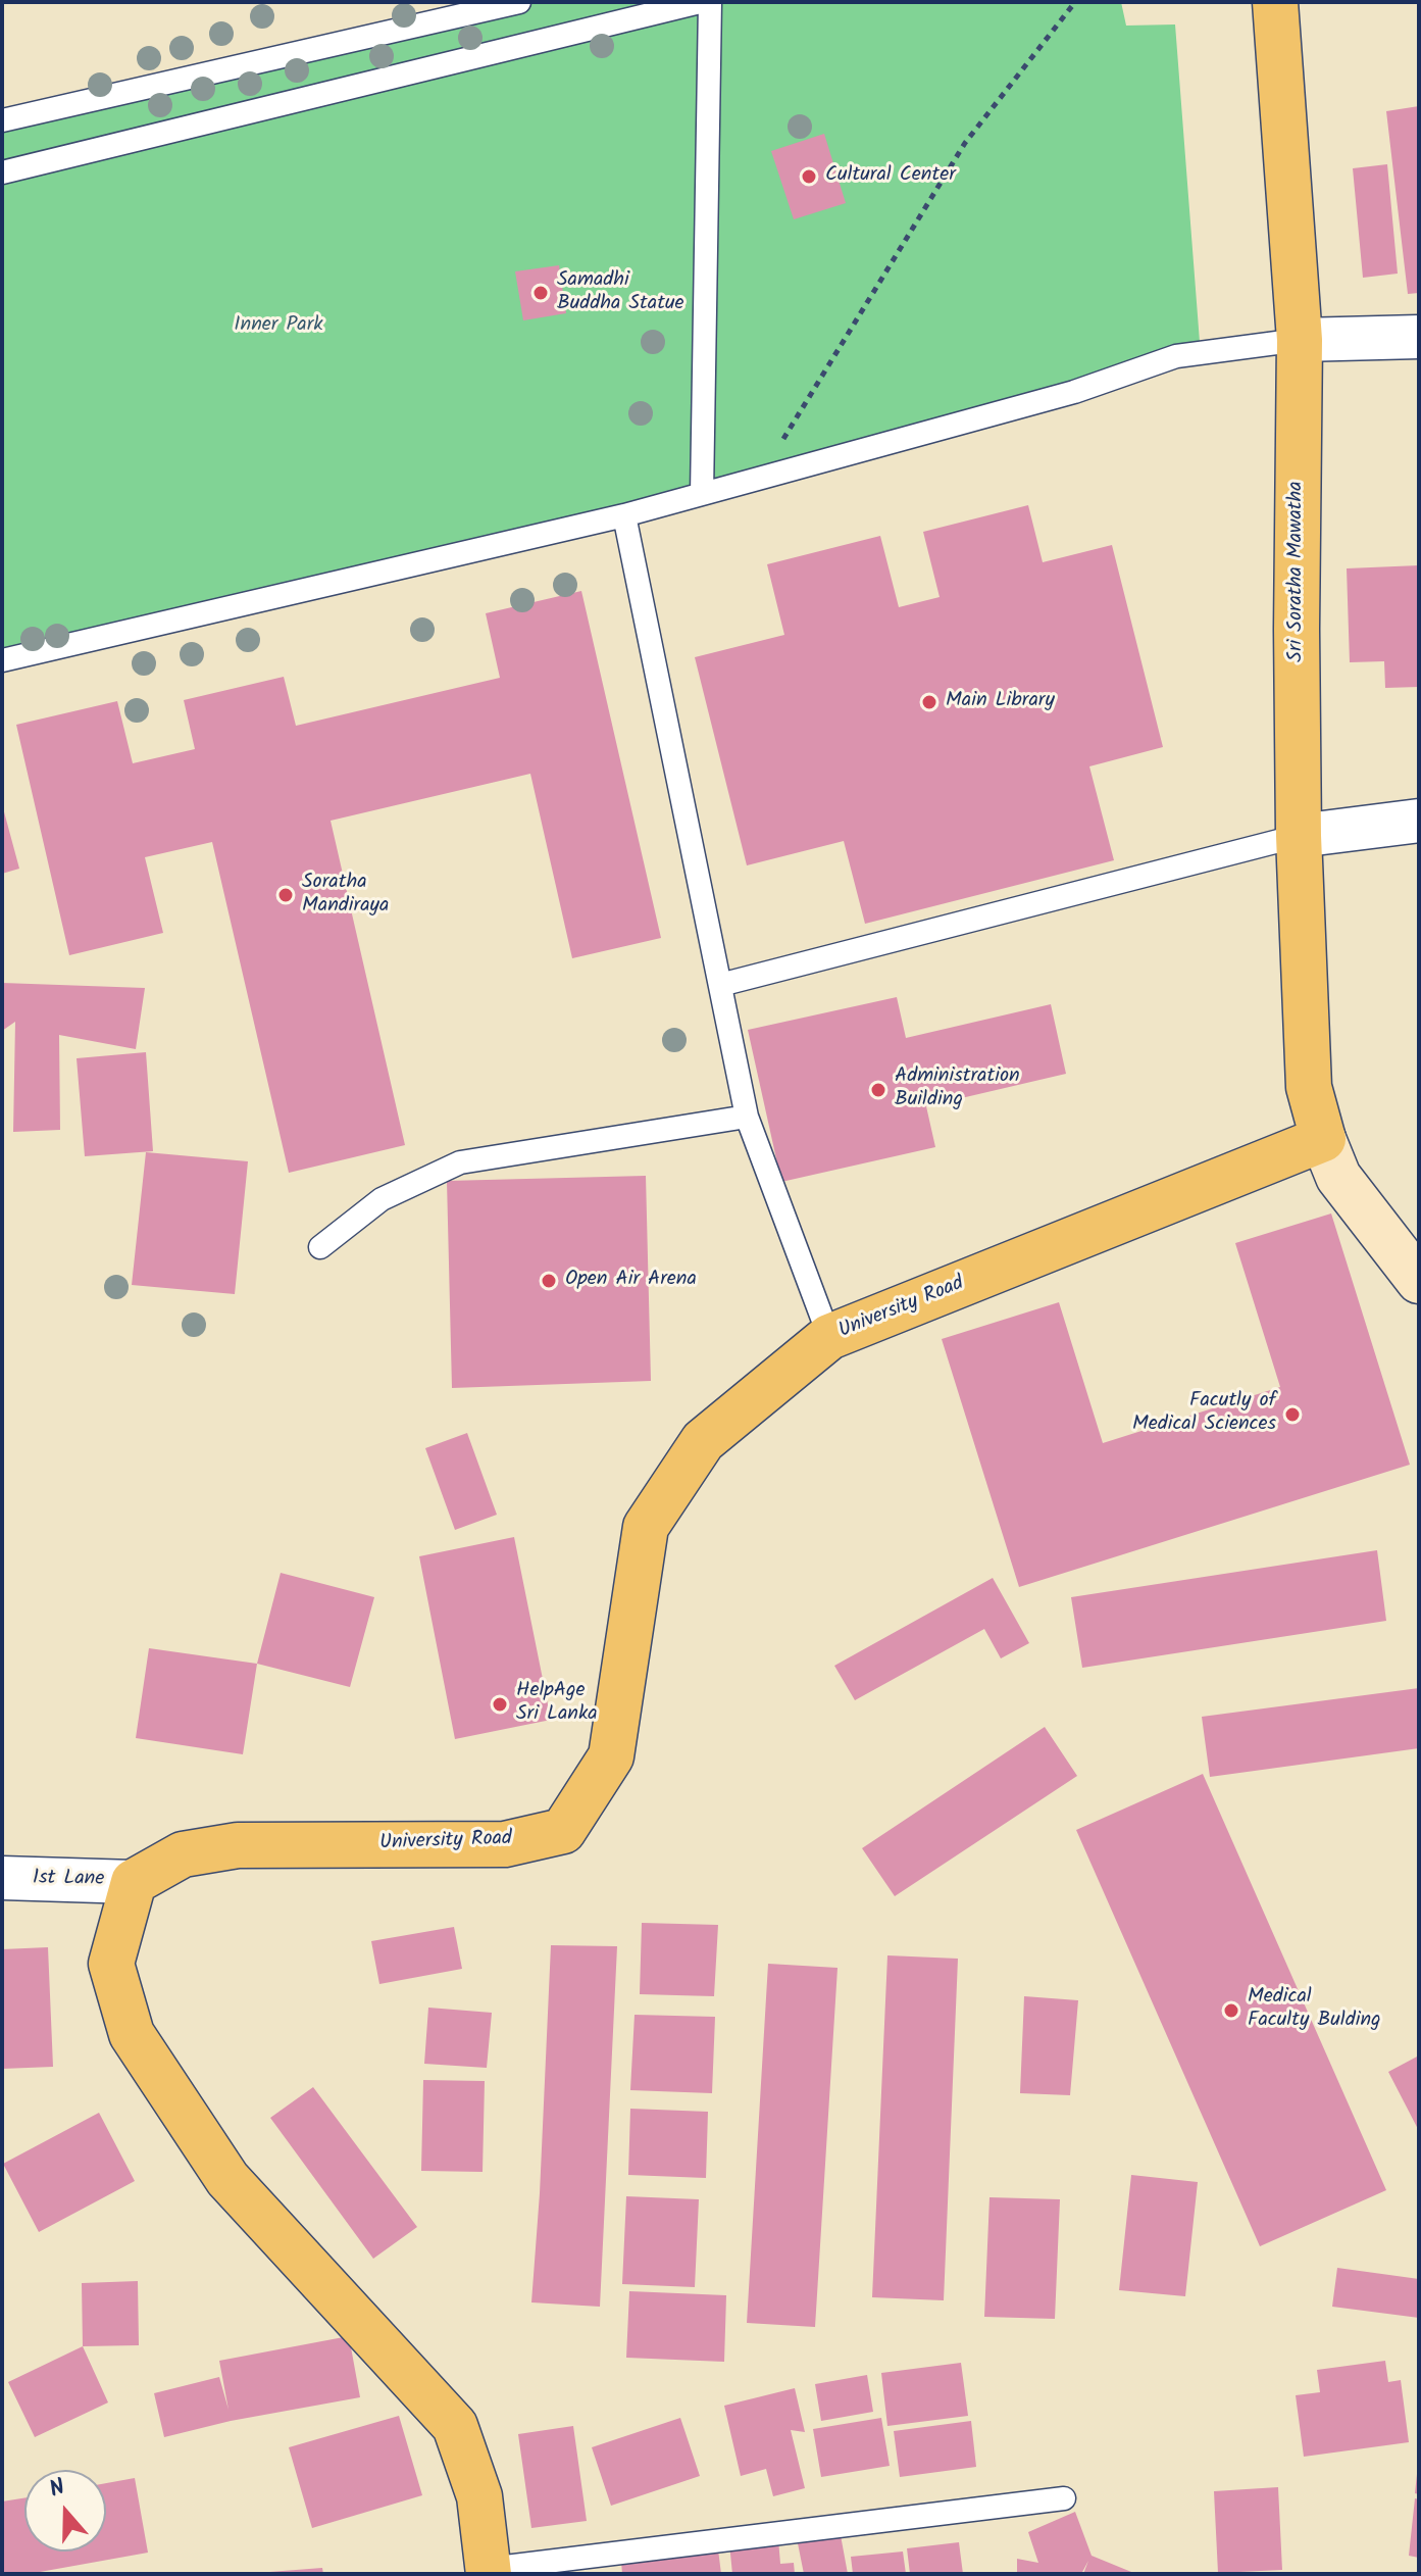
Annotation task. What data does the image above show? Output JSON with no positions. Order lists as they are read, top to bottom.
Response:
{
  "streets": {
    "main road": ["Sri Soratha Mawatha", "University Road"],
    "street": ["1st Lane"]
  },
  "crossings": [
    ["Sri Soratha Mawatha", "University Road"],
    ["University Road", "1st Lane"]
  ],
  "parks": ["Inner Park"],
  "places": [
    "Cultural Center",
    "Samadhi Buddha Statue",
    "Main Library",
    "Soratha Mandiraya",
    "Administration Building",
    "Open Air Arena",
    "Facutly of Medical Sciences",
    "HelpAge Sri Lanka",
    "Medical Faculty Bulding"
  ],
  "north": "top"
}
